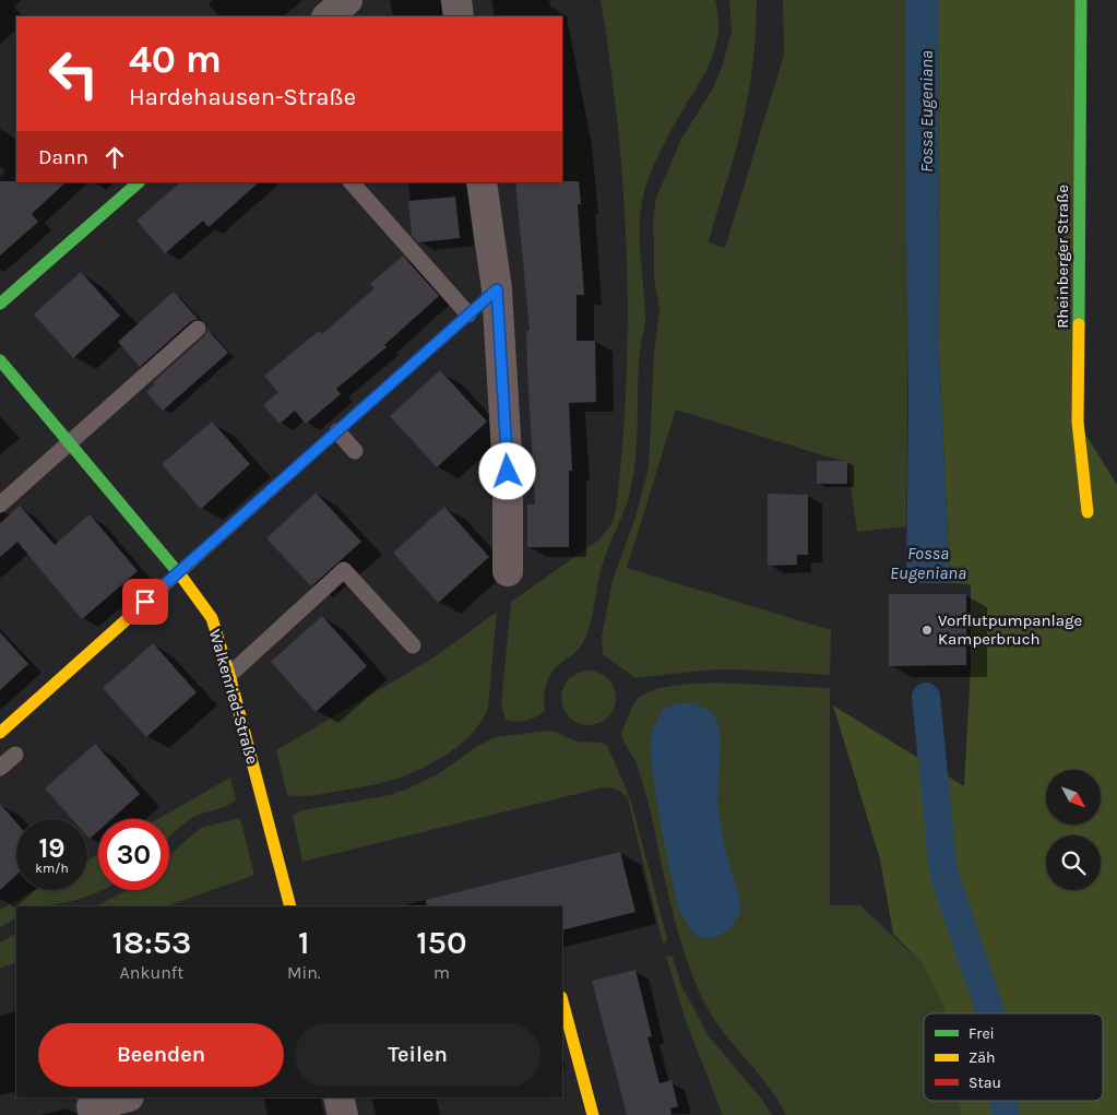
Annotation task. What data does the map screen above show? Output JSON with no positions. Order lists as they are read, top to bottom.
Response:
{
  "streets": {
    "street": ["Rheinberger Straße", "Walkenried-Straße"]
  },
  "water": ["Fossa Eugeniana"],
  "places": ["Vorflutpumpanlage Kamperbruch"],
  "legend": ["Frei", "Zäh", "Stau"],
  "north": "bottom right",
  "page": {
    "turn": ["40 m", "Hardehausen-Straße"],
    "then": "Dann",
    "speed": "19 km/h",
    "limit": "30",
    "eta": [
      "18:53",
      "Ankunft",
      "1",
      "Min.",
      "150",
      "m"
    ],
    "buttons": ["Beenden", "Teilen"]
  }
}
